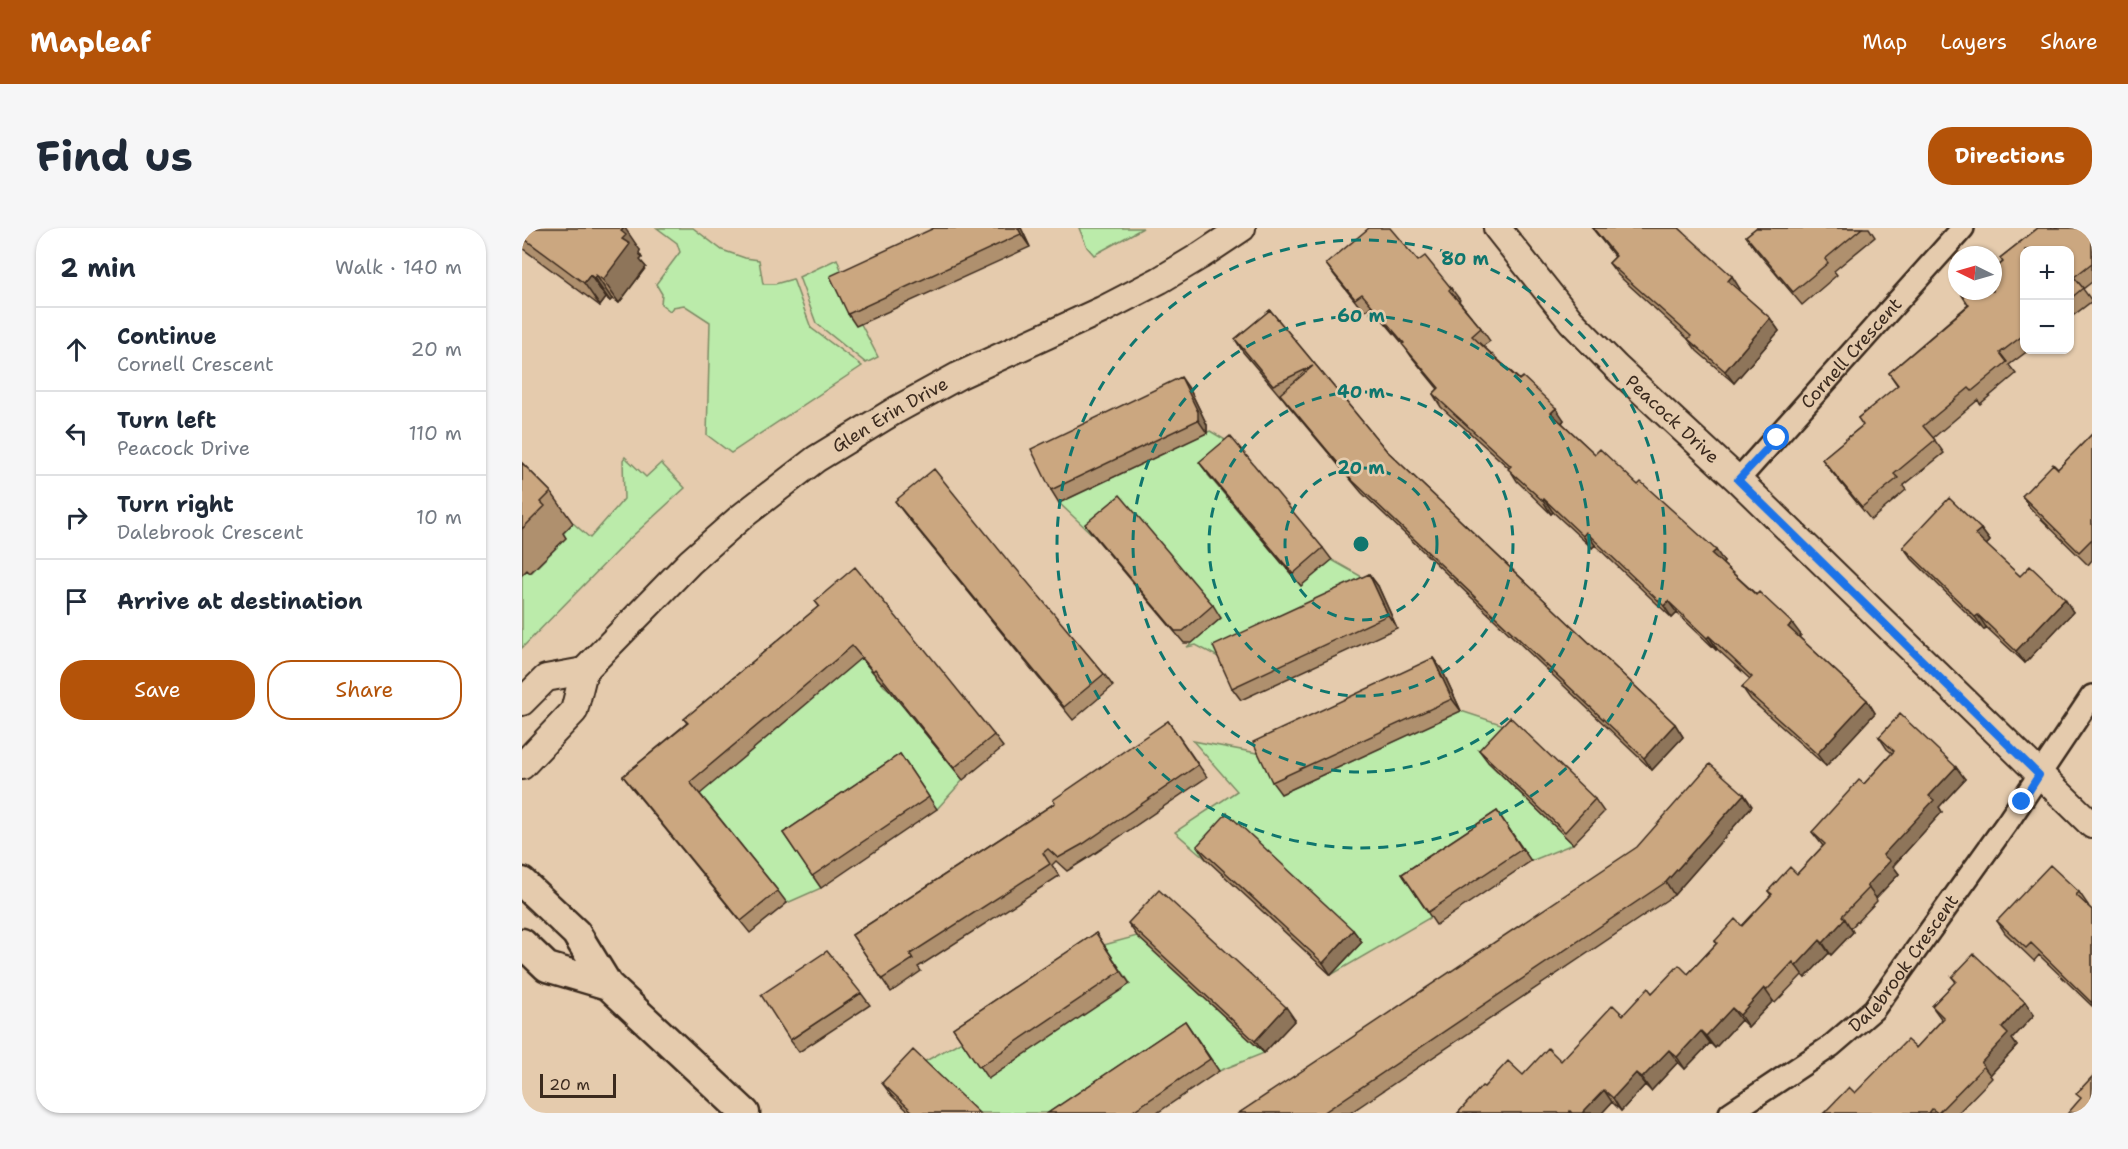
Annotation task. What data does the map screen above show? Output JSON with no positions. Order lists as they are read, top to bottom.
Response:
{
  "streets": {
    "street": [
      "Cornell Crescent",
      "Glen Erin Drive",
      "Peacock Drive",
      "Dalebrook Crescent"
    ]
  },
  "crossings": [
    ["Cornell Crescent", "Peacock Drive"],
    ["Peacock Drive", "Dalebrook Crescent"]
  ],
  "scale_bar": "20 m",
  "north": "left",
  "page": {
    "header": "Mapleaf",
    "nav": ["Map", "Layers", "Share"],
    "buttons": [
      "Directions",
      ["Save", "Share"]
    ],
    "title": "Find us",
    "heading": ["2 min", "Walk · 140 m"],
    "map_buttons": ["+", "−"],
    "list": [
      ["Continue", "Cornell Crescent", "20 m"],
      ["Turn left", "Peacock Drive", "110 m"],
      ["Turn right", "Dalebrook Crescent", "10 m"],
      "Arrive at destination"
    ],
    "scale": "20 m"
  },
  "rings": [
    "80 m",
    "60 m",
    "40 m",
    "20 m"
  ]
}
